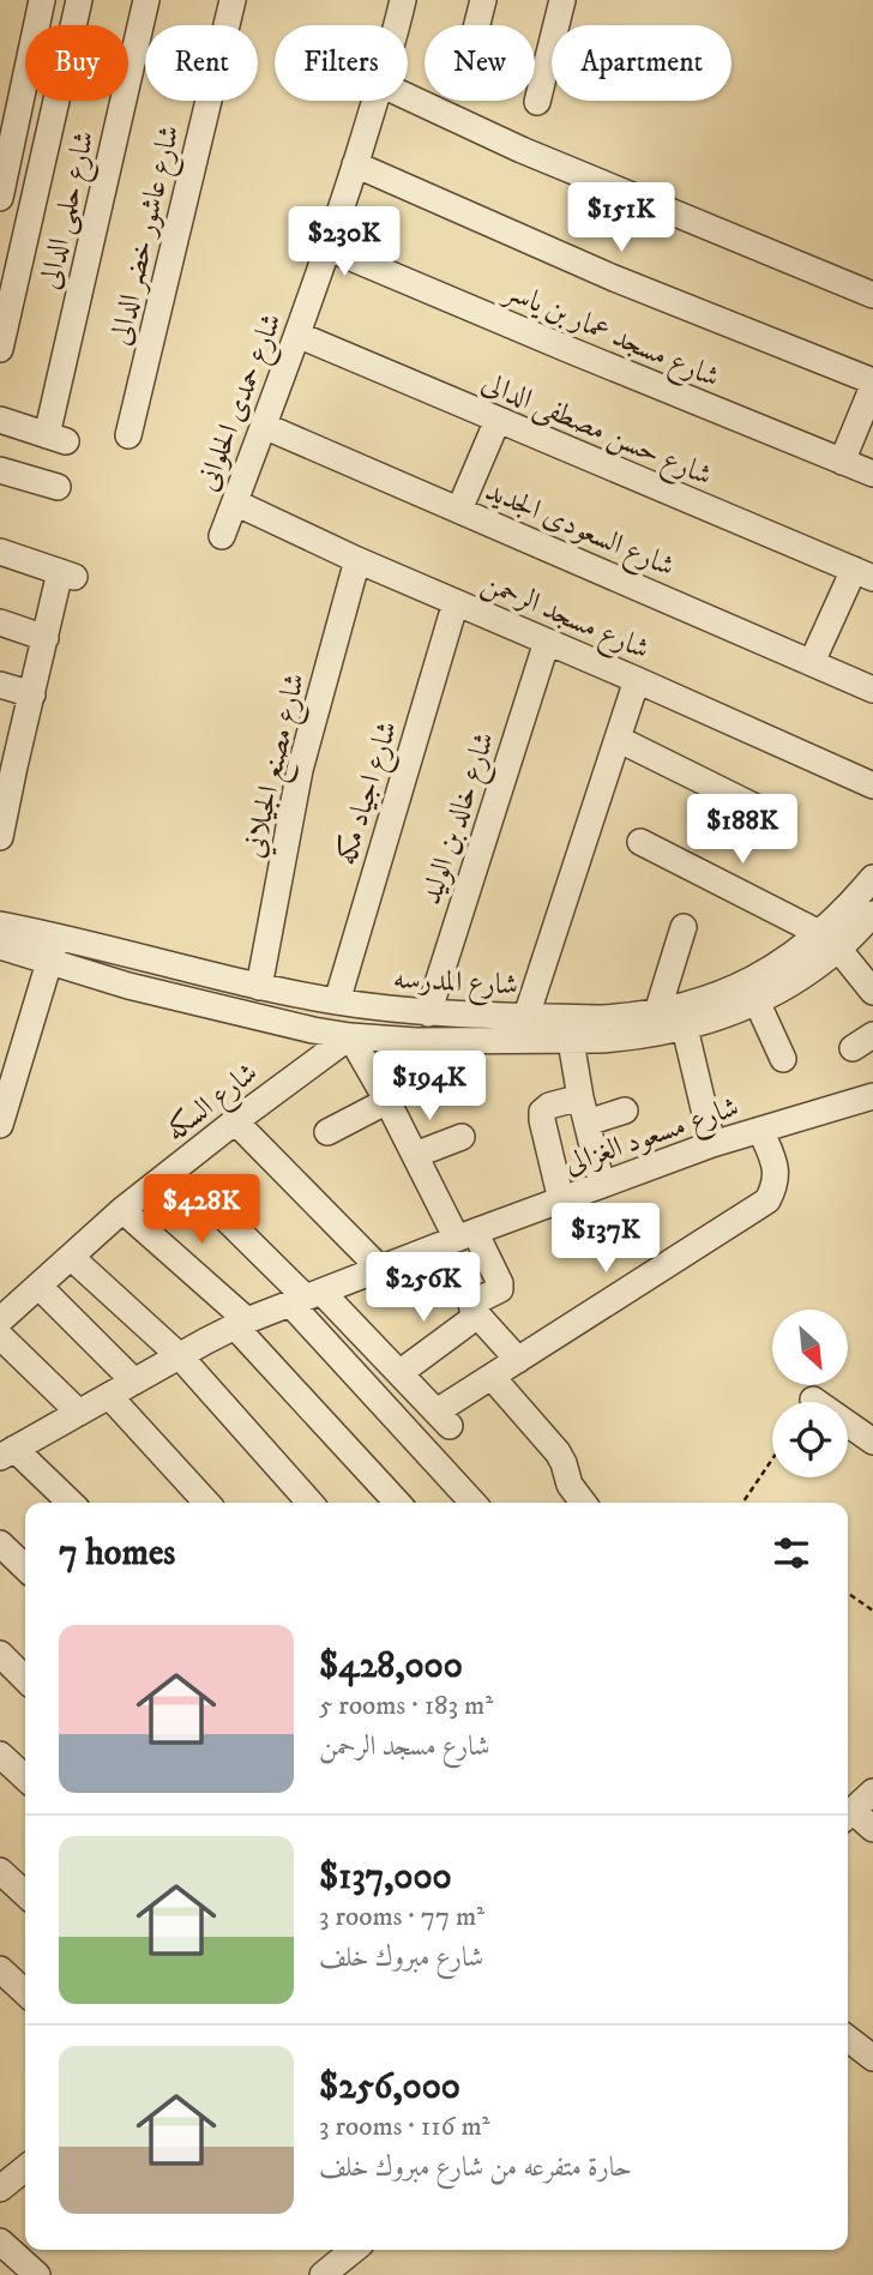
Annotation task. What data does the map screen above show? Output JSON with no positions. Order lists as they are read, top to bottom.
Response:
{
  "streets": {
    "street": [
      "شارع حلمى الدالى",
      "شارع عاشور خضر الدالى",
      "شارع مسجد عمار بن ياسر",
      "شارع حمدى الحلوانى",
      "شارع حسن مصطفى الدالى",
      "شارع السعودى الجديد",
      "شارع مسجد الرحمن",
      "شارع مصنع الجيلاني",
      "شارع اجياد مكه",
      "شارع خالد بن الوليد",
      "شارع المدرسه",
      "شارع السكه",
      "شارع مسعود الغزالى"
    ]
  },
  "crossings": [
    ["شارع مسجد عمار بن ياسر", "شارع حمدى الحلوانى"],
    ["شارع حمدى الحلوانى", "شارع حسن مصطفى الدالى"],
    ["شارع حمدى الحلوانى", "شارع السعودى الجديد"],
    ["شارع حمدى الحلوانى", "شارع مسجد الرحمن"],
    ["شارع مسجد الرحمن", "شارع مصنع الجيلاني"],
    ["شارع مسجد الرحمن", "شارع اجياد مكه"],
    ["شارع مسجد الرحمن", "شارع خالد بن الوليد"],
    ["شارع مصنع الجيلاني", "شارع المدرسه"],
    ["شارع اجياد مكه", "شارع المدرسه"],
    ["شارع خالد بن الوليد", "شارع المدرسه"],
    ["شارع المدرسه", "شارع السكه"]
  ],
  "north": "bottom right",
  "page": {
    "chip": [
      "Buy",
      "Rent",
      "Filters",
      "New",
      "Apartment"
    ],
    "price": [
      "$151K",
      "$230K",
      "$188K",
      "$194K",
      "$428K",
      "$137K",
      "$256K"
    ],
    "heading": "7 homes",
    "list": [
      {
        "name": "$428,000",
        "note": "5 rooms · 183 m² · شارع مسجد الرحمن"
      },
      {
        "name": "$137,000",
        "note": "3 rooms · 77 m² · شارع مبروك خلف"
      },
      {
        "name": "$256,000",
        "note": "3 rooms · 116 m² · حارة متفرعه من شارع مبروك خلف"
      }
    ]
  }
}
